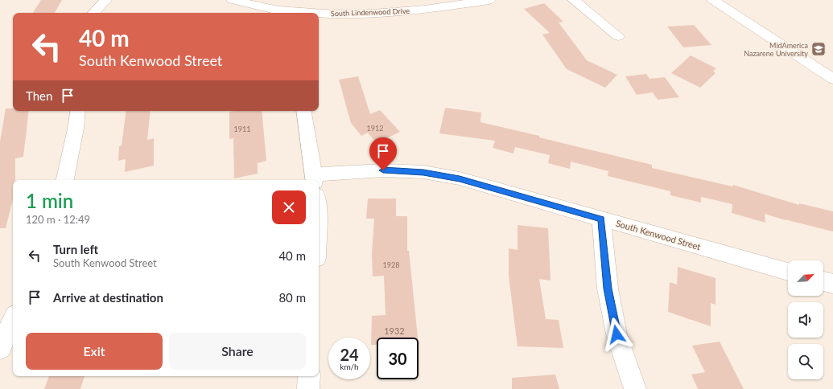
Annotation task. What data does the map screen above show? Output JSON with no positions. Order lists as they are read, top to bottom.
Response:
{
  "streets": {
    "street": ["South Lindenwood Drive", "South Kenwood Street"]
  },
  "places": {
    "school or university": ["MidAmerica Nazarene University"]
  },
  "house_numbers": [
    "1912",
    "1911",
    "1928",
    "1932"
  ],
  "north": "top right",
  "page": {
    "turn": ["40 m", "South Kenwood Street"],
    "then": "Then",
    "heading": ["1 min", "120 m · 12:49"],
    "list": [
      {
        "name": "Turn left",
        "note": "South Kenwood Street",
        "value": "40 m"
      },
      {
        "name": "Arrive at destination",
        "value": "80 m"
      }
    ],
    "buttons": ["Exit", "Share"],
    "speed": "24 km/h",
    "limit": "30"
  }
}
